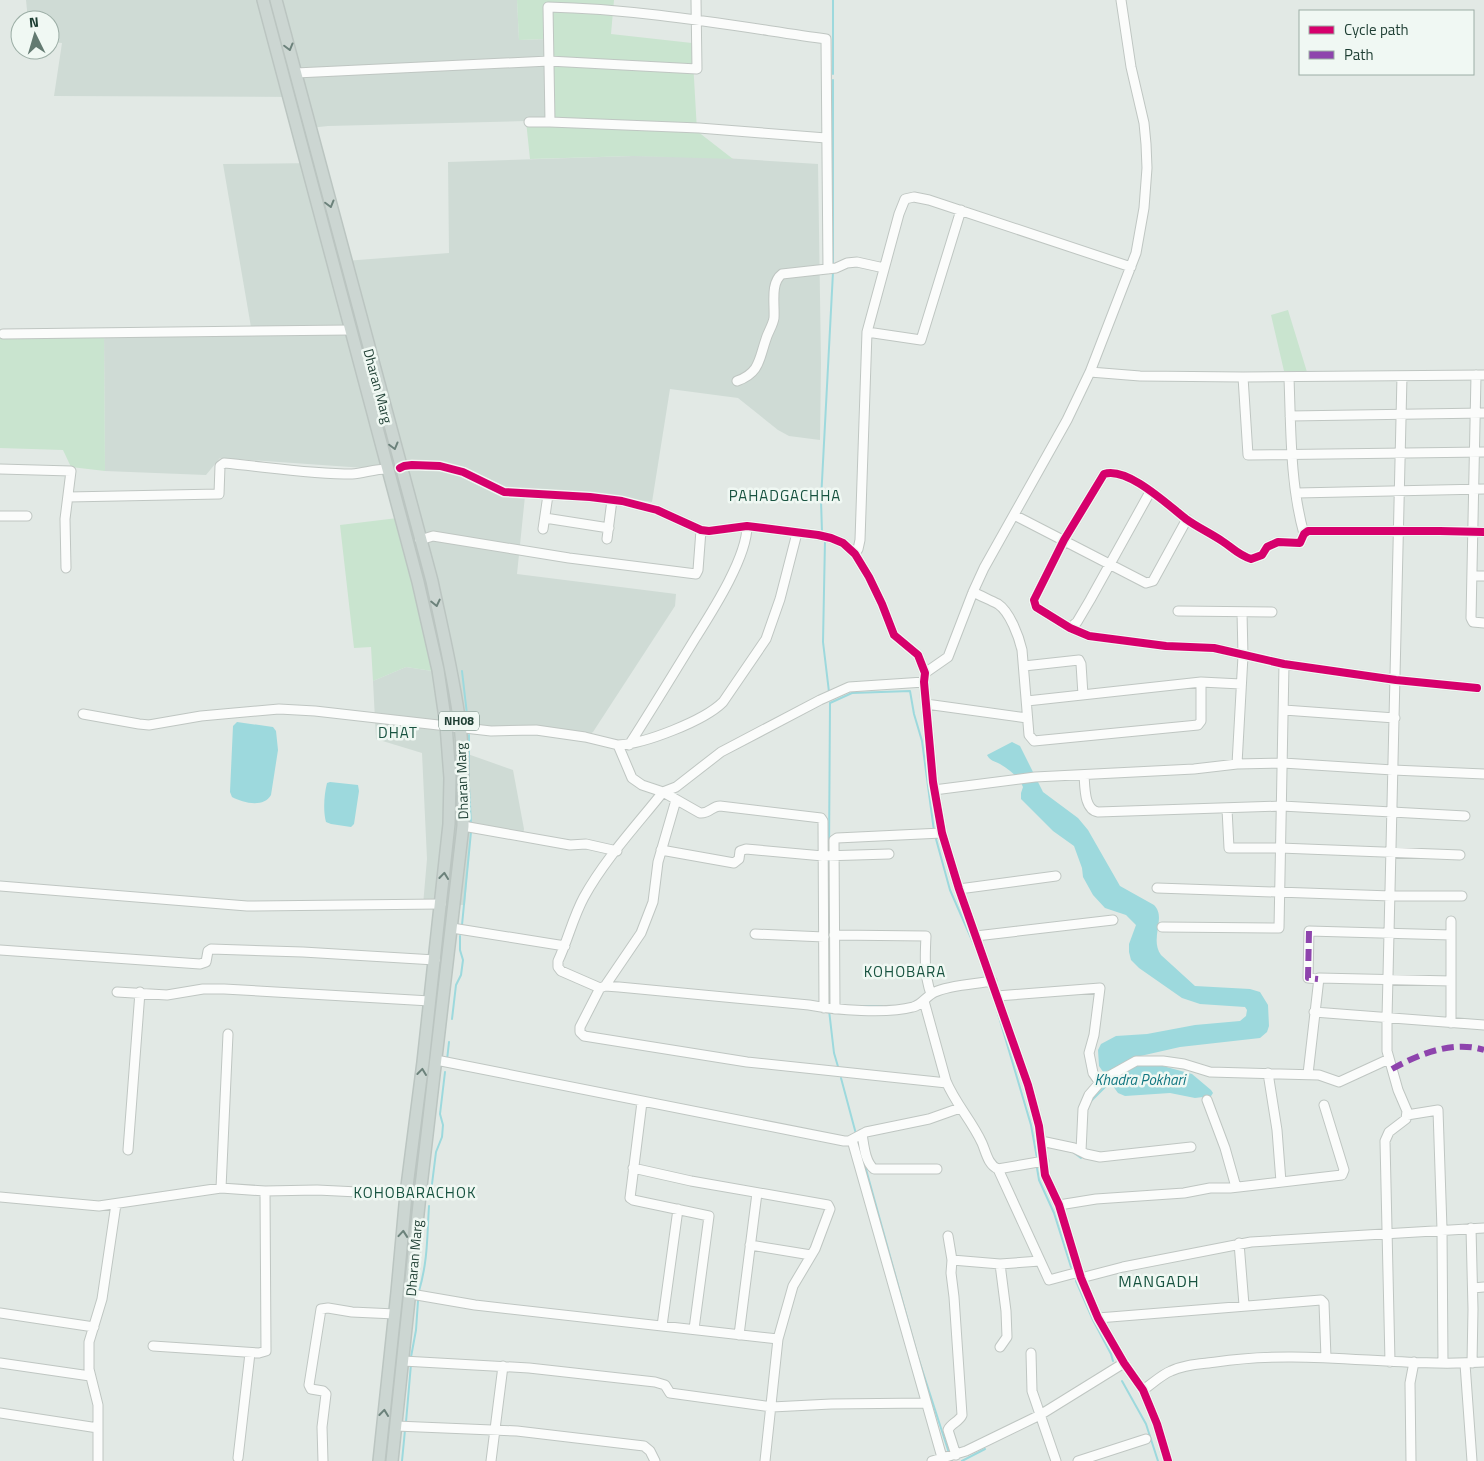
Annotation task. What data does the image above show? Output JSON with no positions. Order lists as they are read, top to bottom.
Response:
{
  "streets": {
    "main road": ["Dharan Marg", "NH08"]
  },
  "districts": [
    "PAHADGACHHA",
    "DHAT",
    "KOHOBARA",
    "KOHOBARACHOK",
    "MANGADH"
  ],
  "water": ["Khadra Pokhari"],
  "legend": ["Cycle path", "Path"],
  "north": "top"
}
